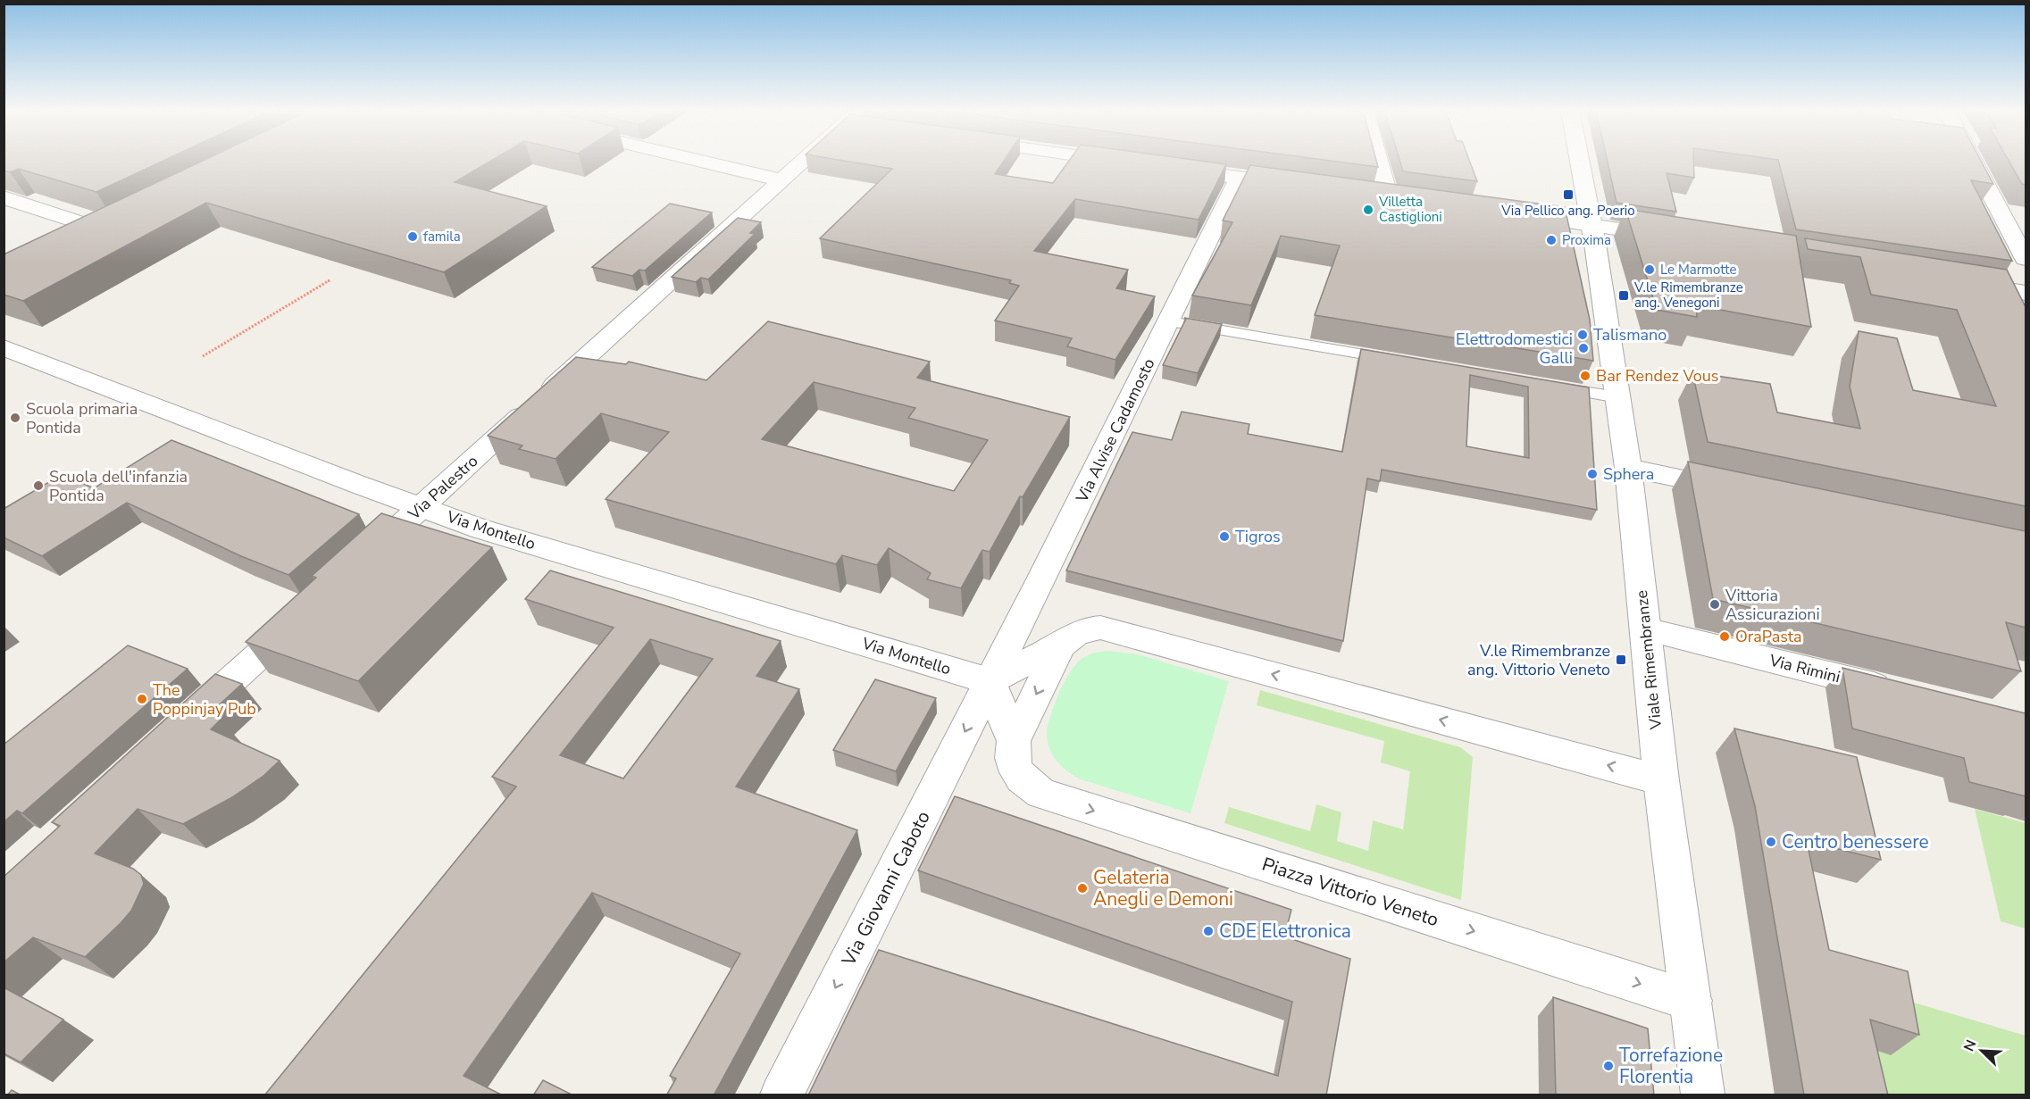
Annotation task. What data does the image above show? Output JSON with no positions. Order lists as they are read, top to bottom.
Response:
{
  "streets": {
    "street": [
      "Via Alvise Cadamosto",
      "Via Palestro",
      "Via Montello",
      "Viale Rimembranze",
      "Via Rimini",
      "Via Giovanni Caboto",
      "Piazza Vittorio Veneto"
    ]
  },
  "crossings": [
    ["Via Alvise Cadamosto", "Via Montello"],
    ["Via Alvise Cadamosto", "Via Giovanni Caboto"],
    ["Via Alvise Cadamosto", "Piazza Vittorio Veneto"],
    ["Via Palestro", "Via Montello"],
    ["Via Montello", "Via Giovanni Caboto"],
    ["Via Montello", "Piazza Vittorio Veneto"],
    ["Viale Rimembranze", "Via Rimini"],
    ["Viale Rimembranze", "Piazza Vittorio Veneto"],
    ["Via Giovanni Caboto", "Piazza Vittorio Veneto"]
  ],
  "one_way": ["Via Giovanni Caboto"],
  "places": {
    "transit": ["Via Pellico ang. Poerio", "V.le Rimembranze ang. Venegoni", "V.le Rimembranze ang. Vittorio Veneto"],
    "other": [
      "Villetta Castiglioni",
      "famila",
      "Proxima",
      "Le Marmotte",
      "Talismano",
      "Elettrodomestici Galli",
      "Bar Rendez Vous",
      "Scuola primaria Pontida",
      "Sphera",
      "Scuola dell'infanzia Pontida",
      "Tigros",
      "Vittoria Assicurazioni",
      "OraPasta",
      "The Poppinjay Pub",
      "Centro benessere",
      "Gelateria Anegli e Demoni",
      "CDE Elettronica",
      "Torrefazione Florentia"
    ]
  },
  "north": "top left"
}
